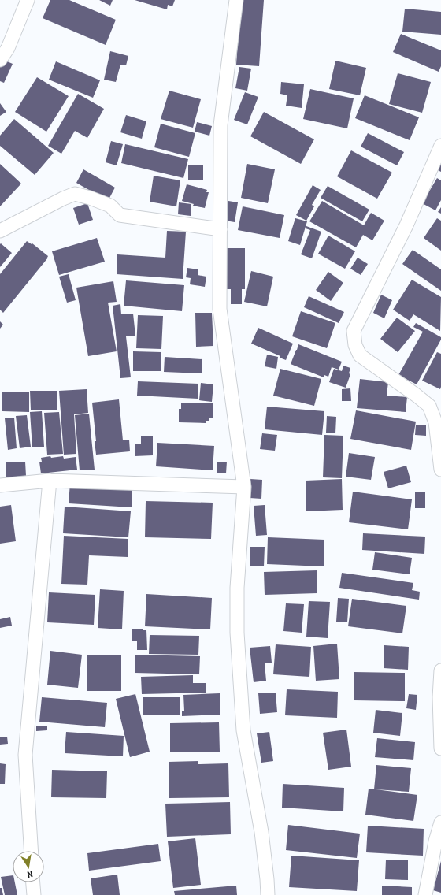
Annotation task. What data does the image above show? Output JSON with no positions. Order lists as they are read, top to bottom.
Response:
{
  "north": "bottom"
}
